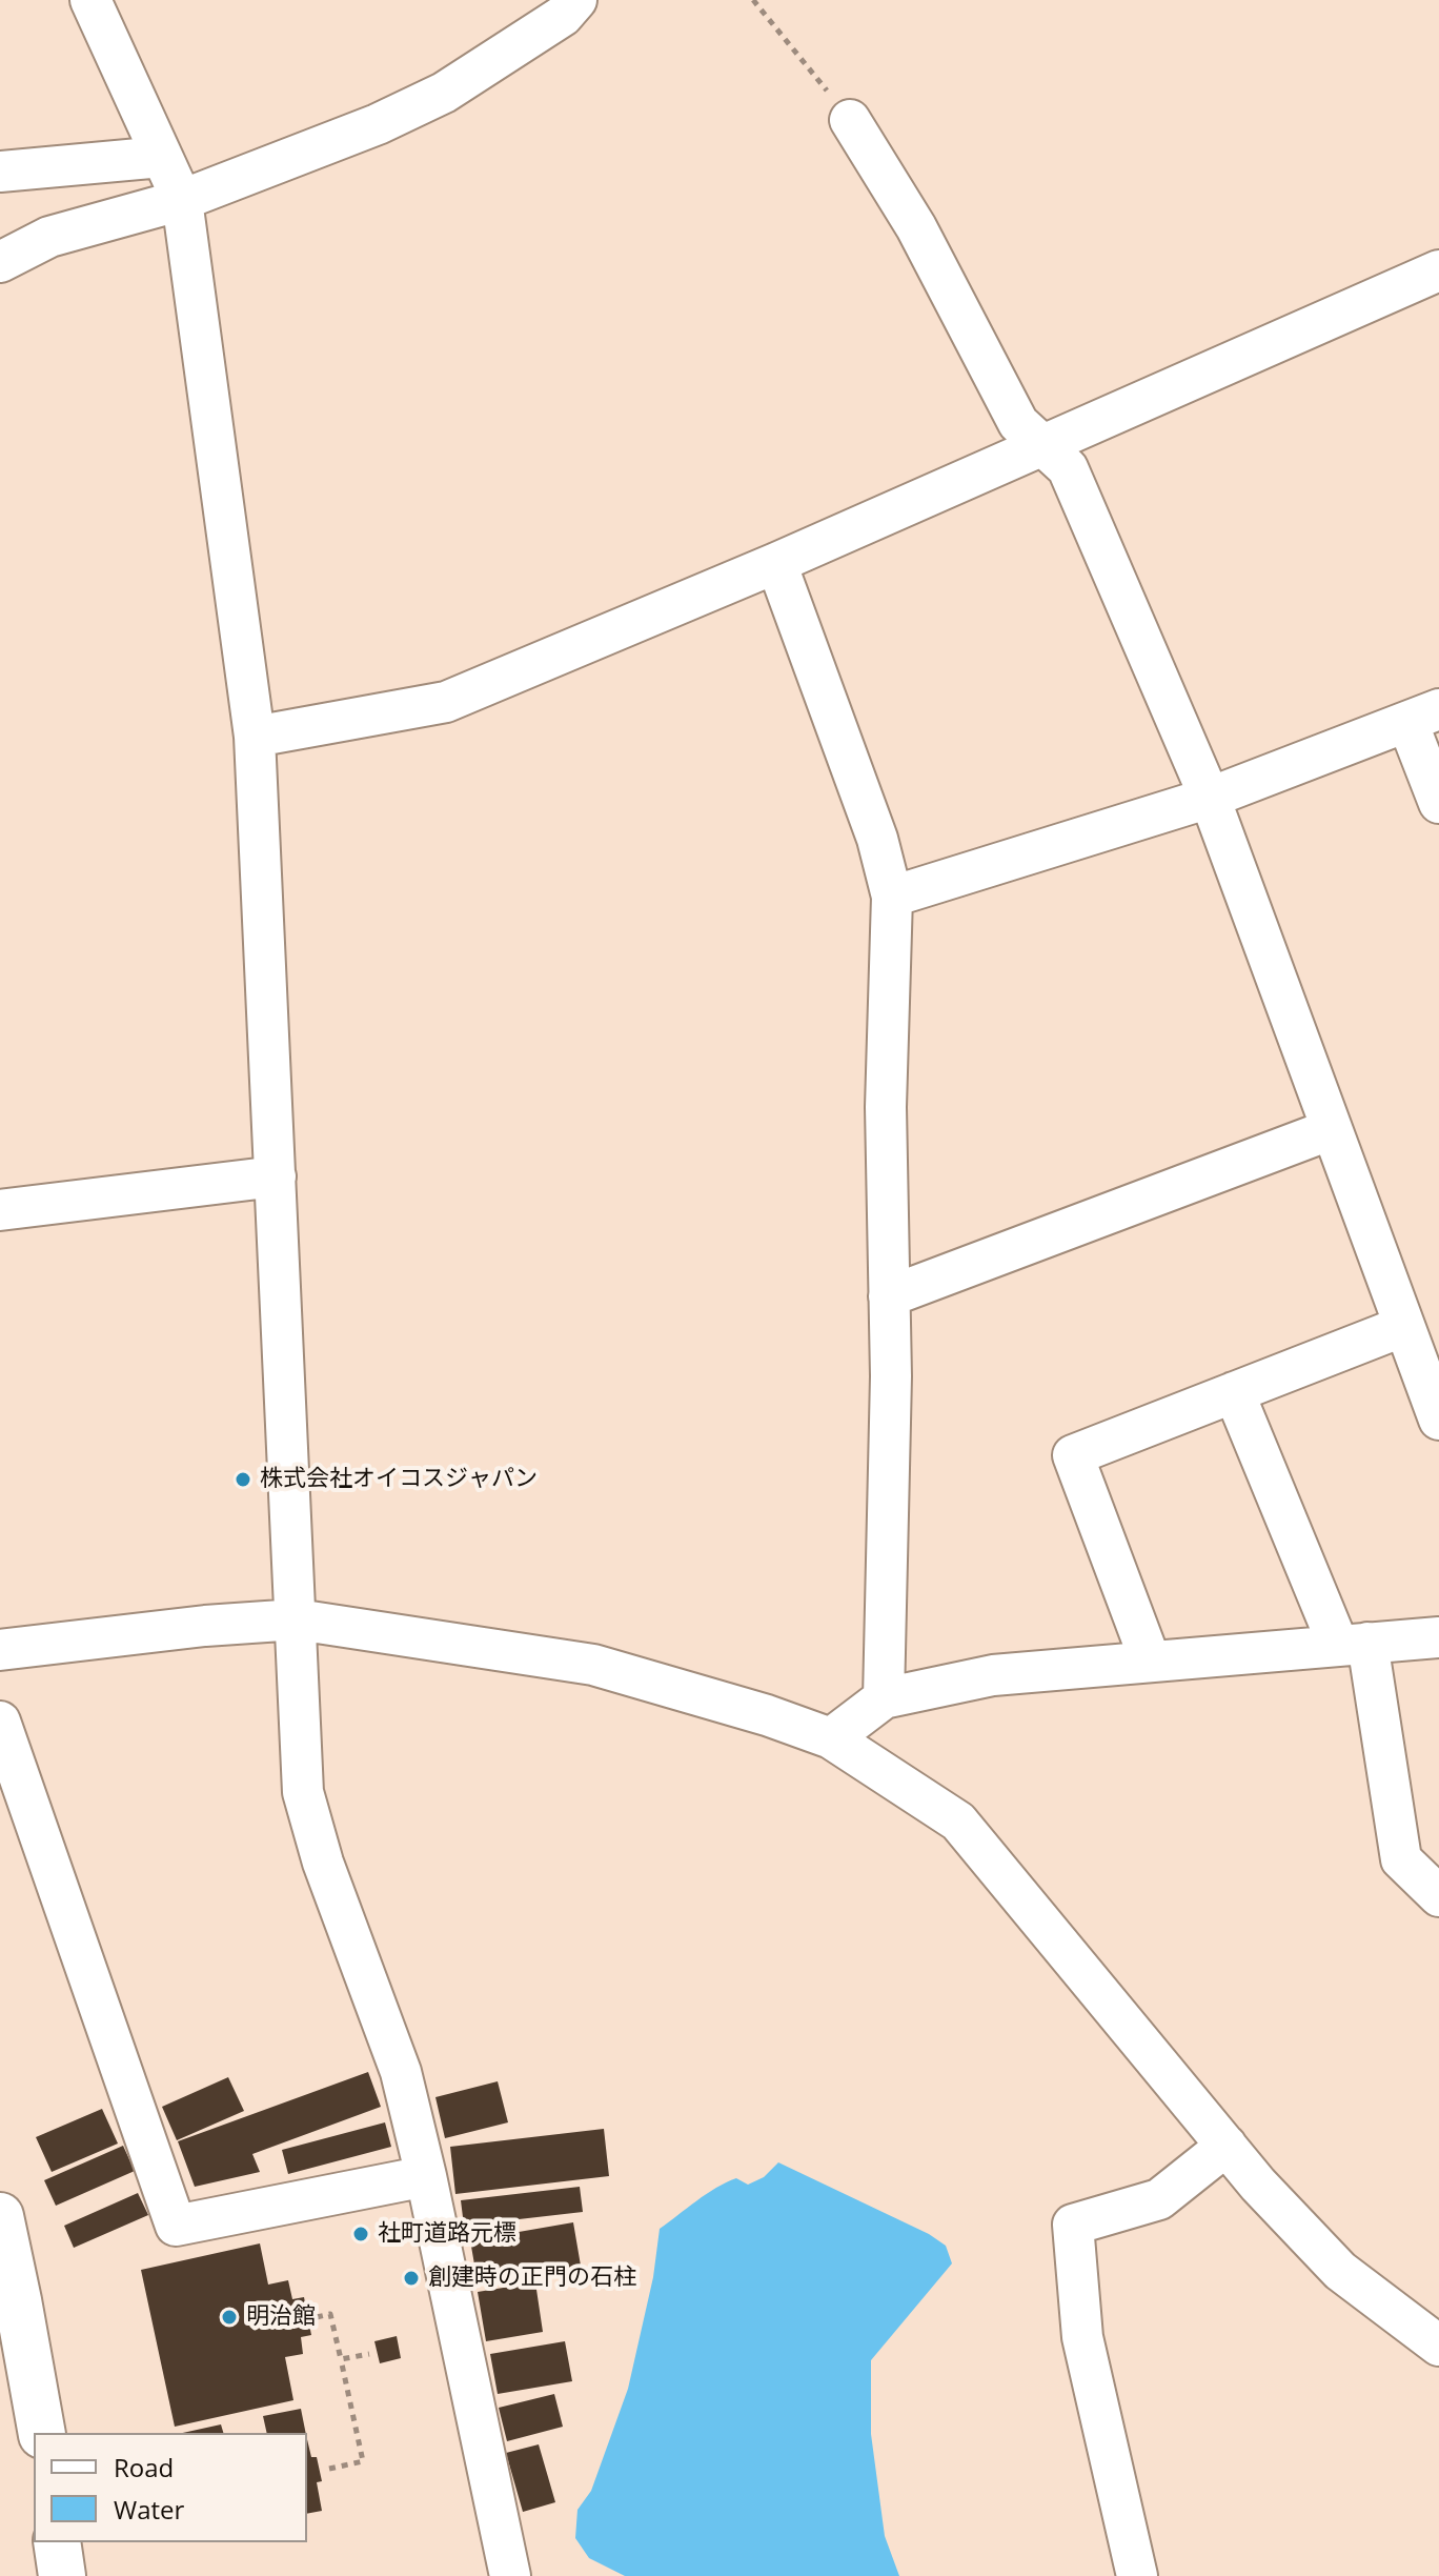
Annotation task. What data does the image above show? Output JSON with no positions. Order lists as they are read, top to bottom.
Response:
{
  "places": [
    "株式会社オイコスジャパン",
    "社町道路元標",
    "創建時の正門の石柱",
    "明治館"
  ],
  "legend": ["Road", "Water"]
}
